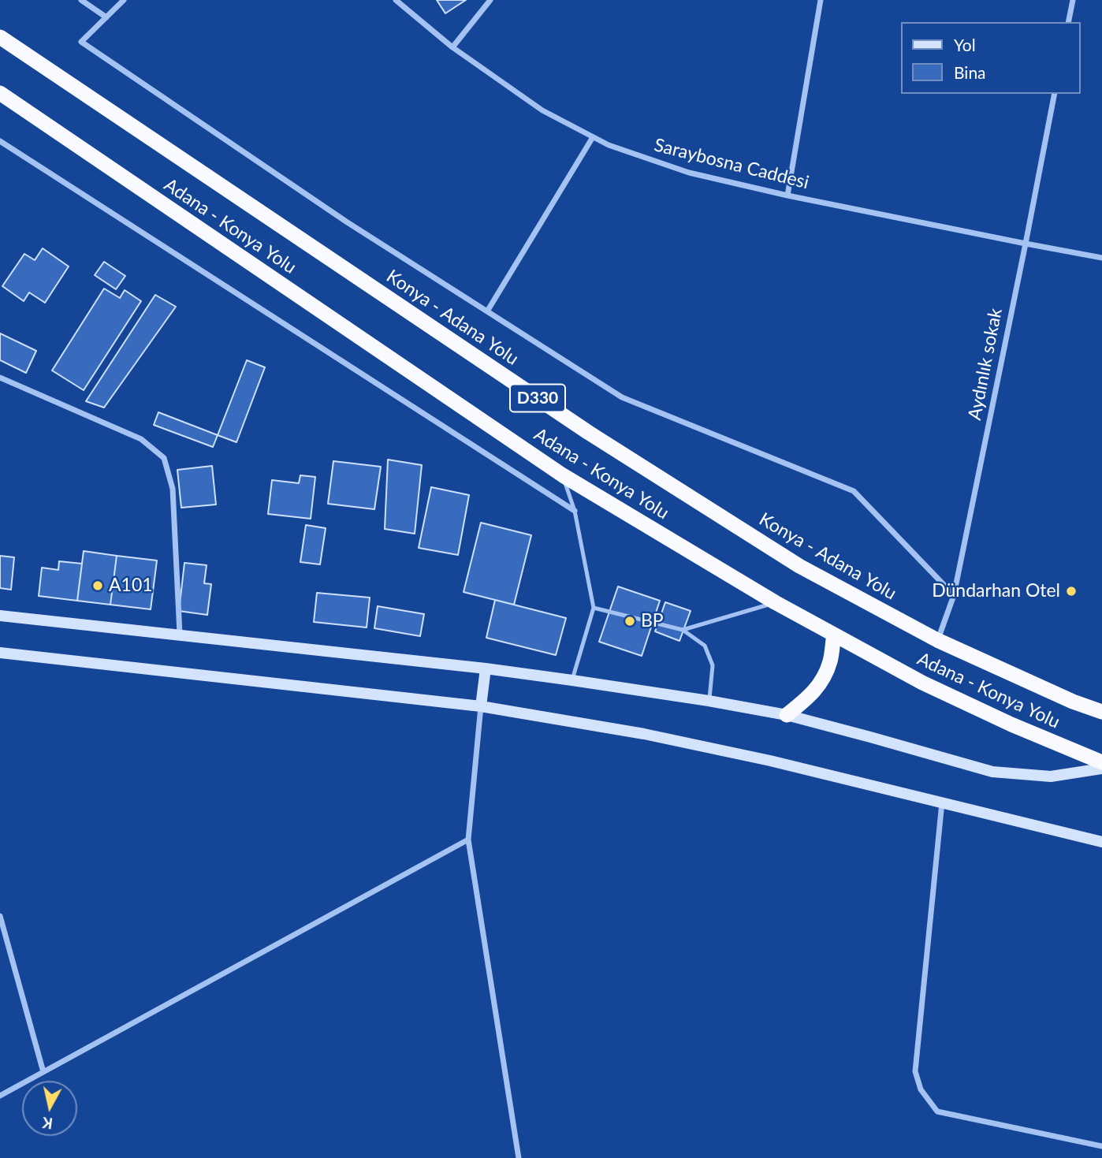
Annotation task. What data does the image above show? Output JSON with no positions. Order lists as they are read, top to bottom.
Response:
{
  "streets": {
    "highway": ["Adana - Konya Yolu", "Konya - Adana Yolu", "D330"],
    "street": ["Saraybosna Caddesi", "Aydınlık sokak"]
  },
  "crossings": [
    ["Saraybosna Caddesi", "Aydınlık sokak"],
    ["Konya - Adana Yolu", "Aydınlık sokak"]
  ],
  "places": ["A101", "Dündarhan Otel", "BP"],
  "legend": ["Yol", "Bina"],
  "north": "bottom"
}
